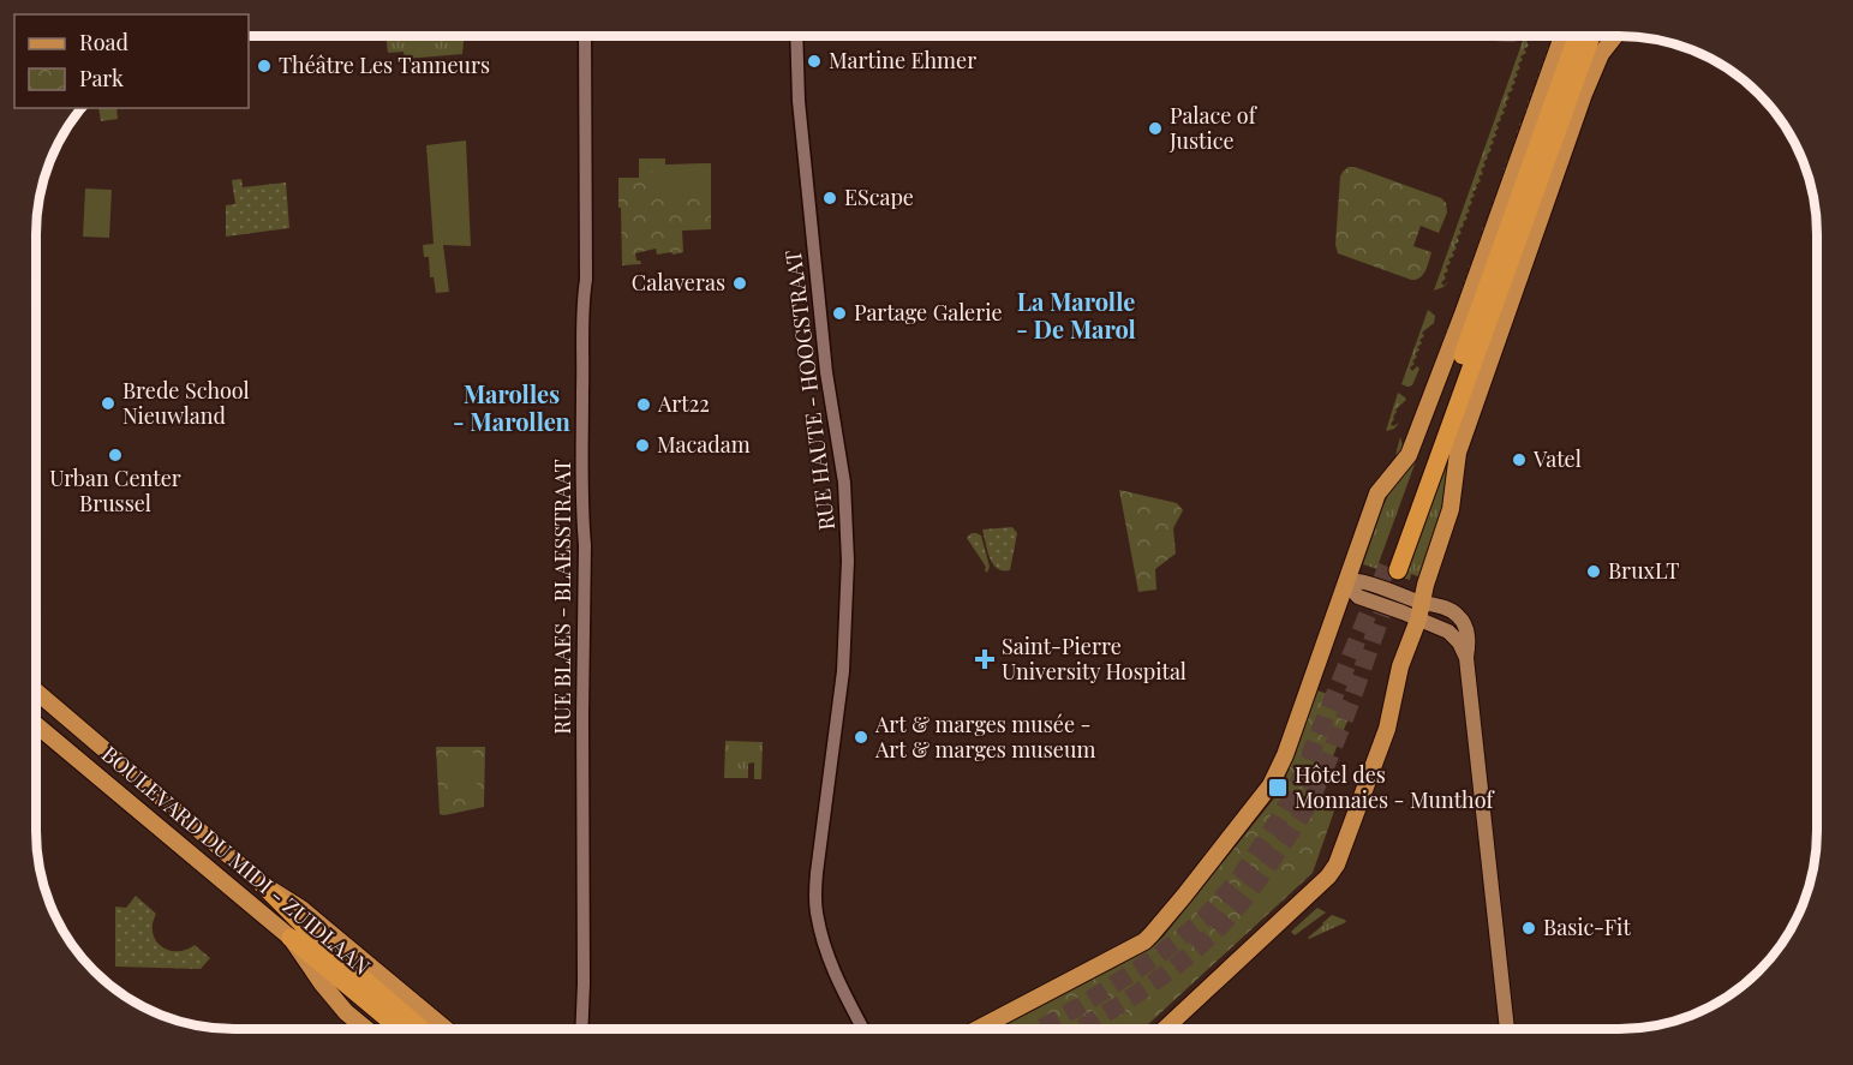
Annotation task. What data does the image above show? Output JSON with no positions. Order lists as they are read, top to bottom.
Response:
{
  "streets": {
    "highway": ["BOULEVARD DU MIDI - ZUIDLAAN"],
    "street": ["RUE HAUTE - HOOGSTRAAT", "RUE BLAES - BLAESSTRAAT"]
  },
  "districts": ["La Marolle - De Marol", "Marolles - Marollen"],
  "places": {
    "other": [
      "Martine Ehmer",
      "Théâtre Les Tanneurs",
      "Palace of Justice",
      "EScape",
      "Calaveras",
      "Partage Galerie",
      "Brede School Nieuwland",
      "Art22",
      "Macadam",
      "Urban Center Brussel",
      "Vatel",
      "BruxLT",
      "Art & marges musée - Art & marges museum",
      "Basic-Fit"
    ],
    "health": ["Saint-Pierre University Hospital"],
    "transit": ["Hôtel des Monnaies - Munthof"]
  },
  "legend": ["Road", "Park"]
}
